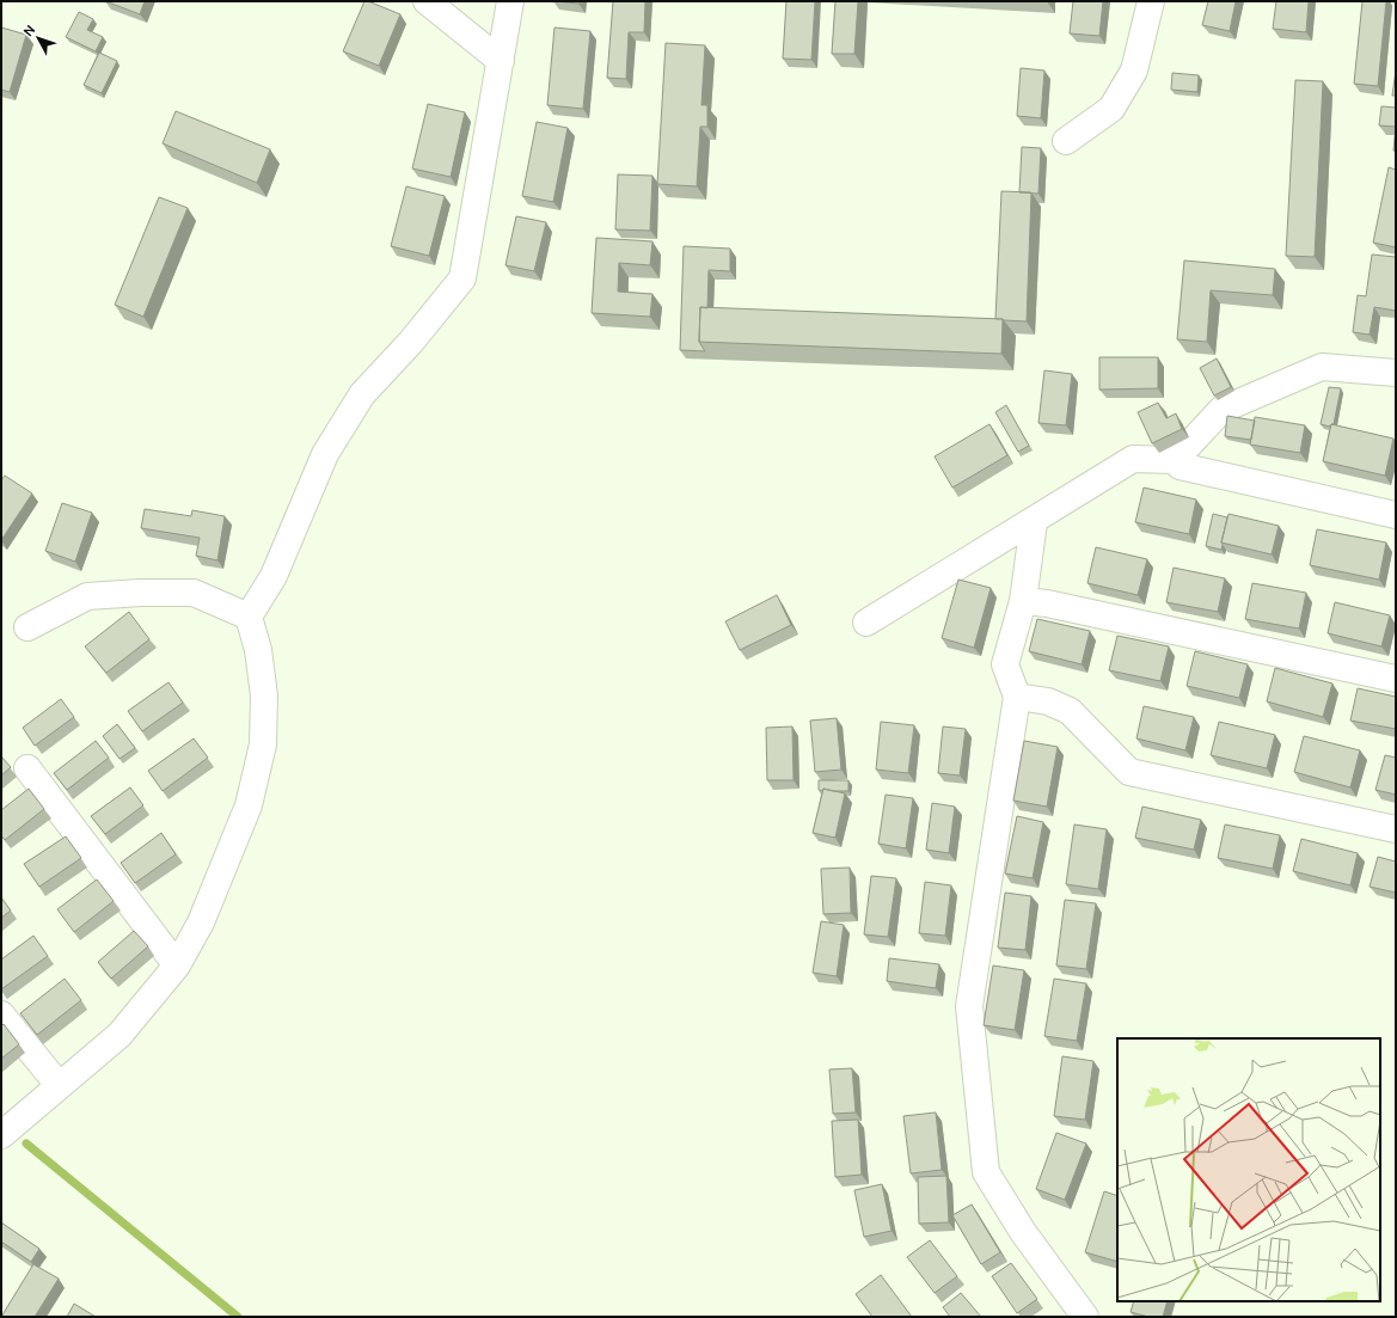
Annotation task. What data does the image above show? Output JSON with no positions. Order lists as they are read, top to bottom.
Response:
{
  "north": "top left"
}
